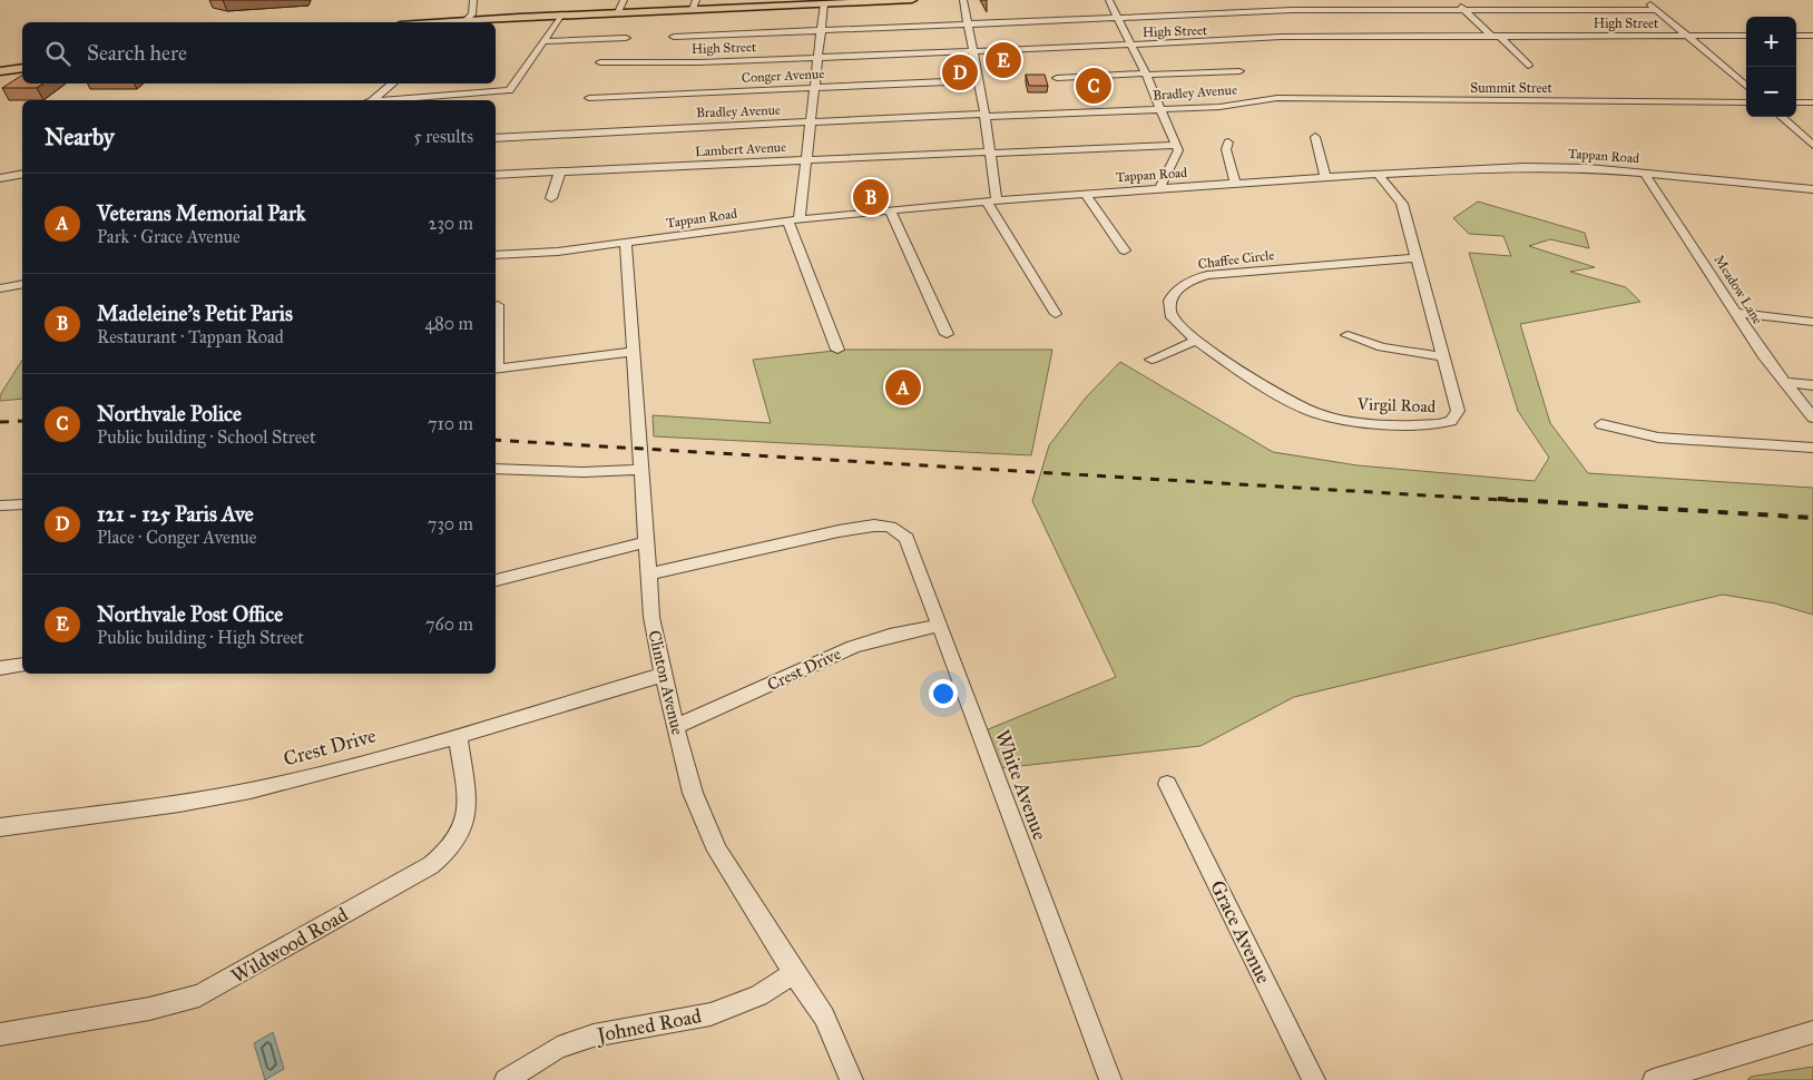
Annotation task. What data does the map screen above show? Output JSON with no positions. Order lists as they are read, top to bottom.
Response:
{
  "streets": {
    "street": [
      "High Street",
      "Conger Avenue",
      "Summit Street",
      "Bradley Avenue",
      "Lambert Avenue",
      "Tappan Road",
      "Chaffee Circle",
      "Meadow Lane",
      "Virgil Road",
      "Crest Drive",
      "Clinton Avenue",
      "White Avenue",
      "Grace Avenue",
      "Wildwood Road",
      "Johned Road"
    ]
  },
  "crossings": [
    ["Summit Street", "Bradley Avenue"],
    ["Tappan Road", "Meadow Lane"],
    ["Tappan Road", "Virgil Road"],
    ["Tappan Road", "Clinton Avenue"],
    ["Chaffee Circle", "Virgil Road"],
    ["Crest Drive", "Clinton Avenue"],
    ["Crest Drive", "White Avenue"],
    ["Crest Drive", "Wildwood Road"],
    ["Clinton Avenue", "White Avenue"],
    ["Clinton Avenue", "Johned Road"]
  ],
  "page": {
    "map_buttons": ["+", "−"],
    "search": "Search here",
    "pins": [
      "E",
      "D",
      "C",
      "B",
      "A"
    ],
    "heading": ["Nearby", "5 results"],
    "list": [
      {
        "mark": "A",
        "name": "Veterans Memorial Park",
        "note": "Park · Grace Avenue",
        "value": "230 m"
      },
      {
        "mark": "B",
        "name": "Madeleine’s Petit Paris",
        "note": "Restaurant · Tappan Road",
        "value": "480 m"
      },
      {
        "mark": "C",
        "name": "Northvale Police",
        "note": "Public building · School Street",
        "value": "710 m"
      },
      {
        "mark": "D",
        "name": "121 - 125 Paris Ave",
        "note": "Place · Conger Avenue",
        "value": "730 m"
      },
      {
        "mark": "E",
        "name": "Northvale Post Office",
        "note": "Public building · High Street",
        "value": "760 m"
      }
    ]
  }
}
